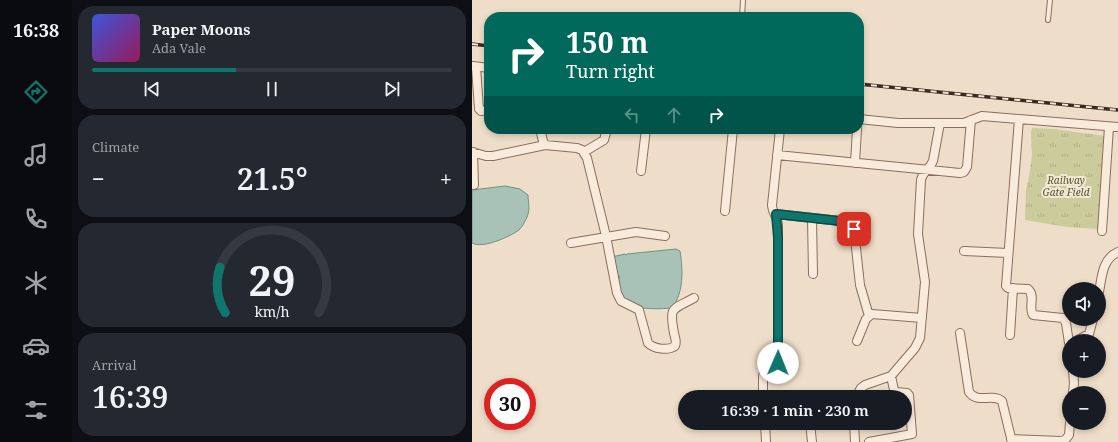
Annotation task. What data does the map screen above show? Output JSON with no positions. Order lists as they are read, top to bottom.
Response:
{
  "parks": ["Railway Gate Field"],
  "page": {
    "tabs": "16:38",
    "turn": ["150 m", "Turn right"],
    "song": ["Paper Moons", "Ada Vale"],
    "tile": [
      "Climate",
      ["Arrival", "16:39"]
    ],
    "heat": ["−", "21.5°", "+"],
    "map_buttons": ["+", "−"],
    "limit": "30",
    "trip": "16:39 · 1 min · 230 m",
    "gauge": ["29", "km/h"]
  }
}
